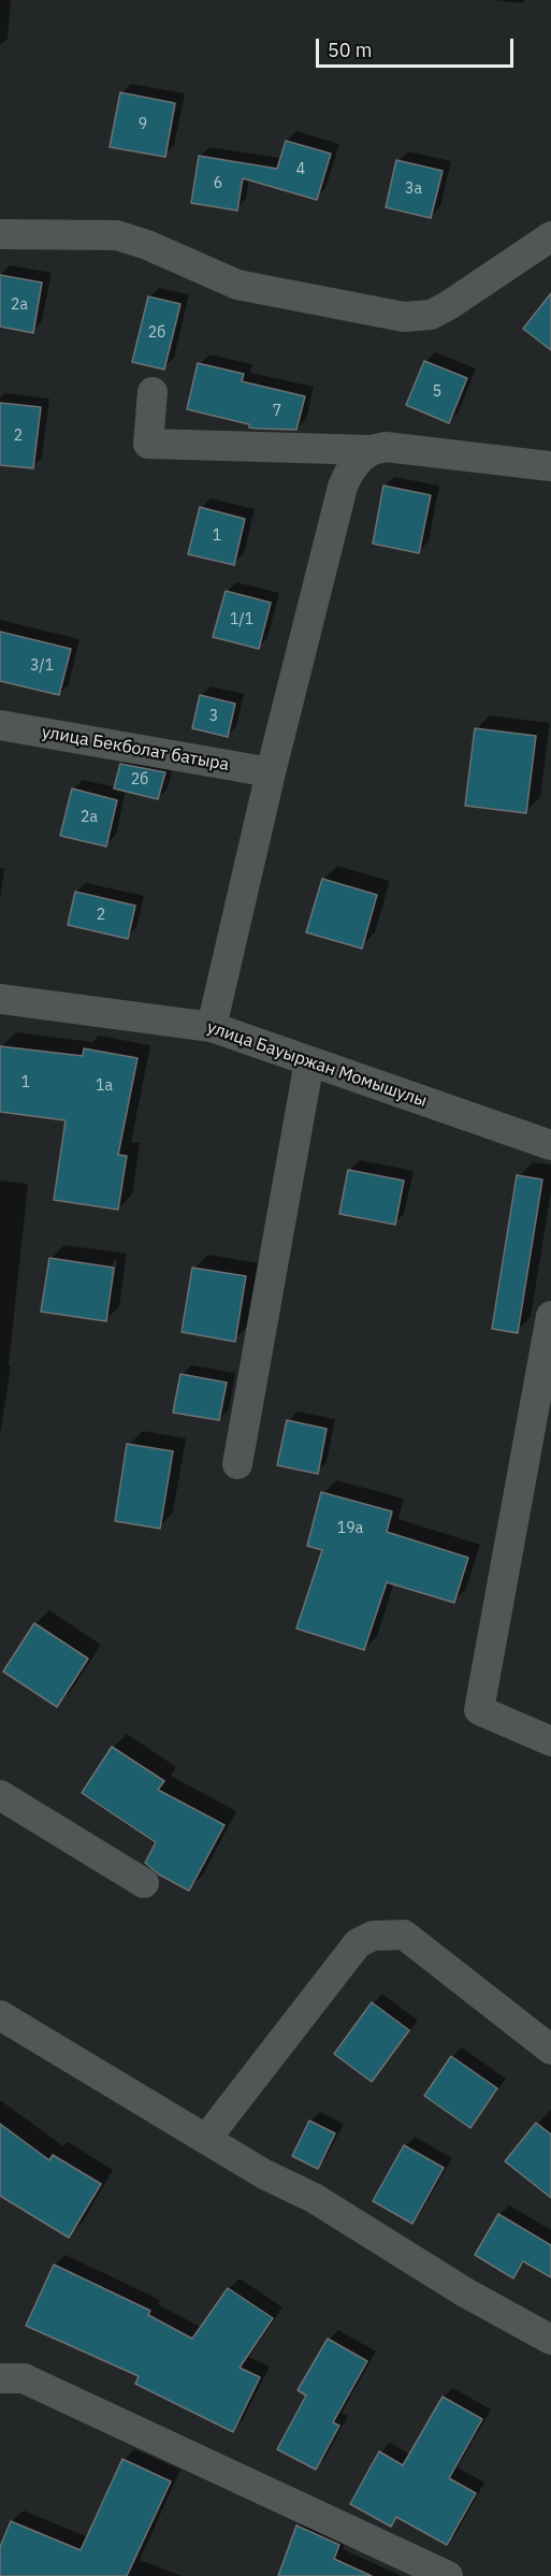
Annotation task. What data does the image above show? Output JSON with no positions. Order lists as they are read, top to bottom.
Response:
{
  "streets": {
    "street": ["улица Бекболат батыра", "улица Бауыржан Момышулы"]
  },
  "house_numbers": [
    "9",
    "4",
    "6",
    "3а",
    "2а",
    "2б",
    "5",
    "7",
    "2",
    "1",
    "1/1",
    "3/1",
    "3",
    "2б",
    "2а",
    "2",
    "1",
    "1а",
    "19а"
  ],
  "scale_bar": "50 m"
}
